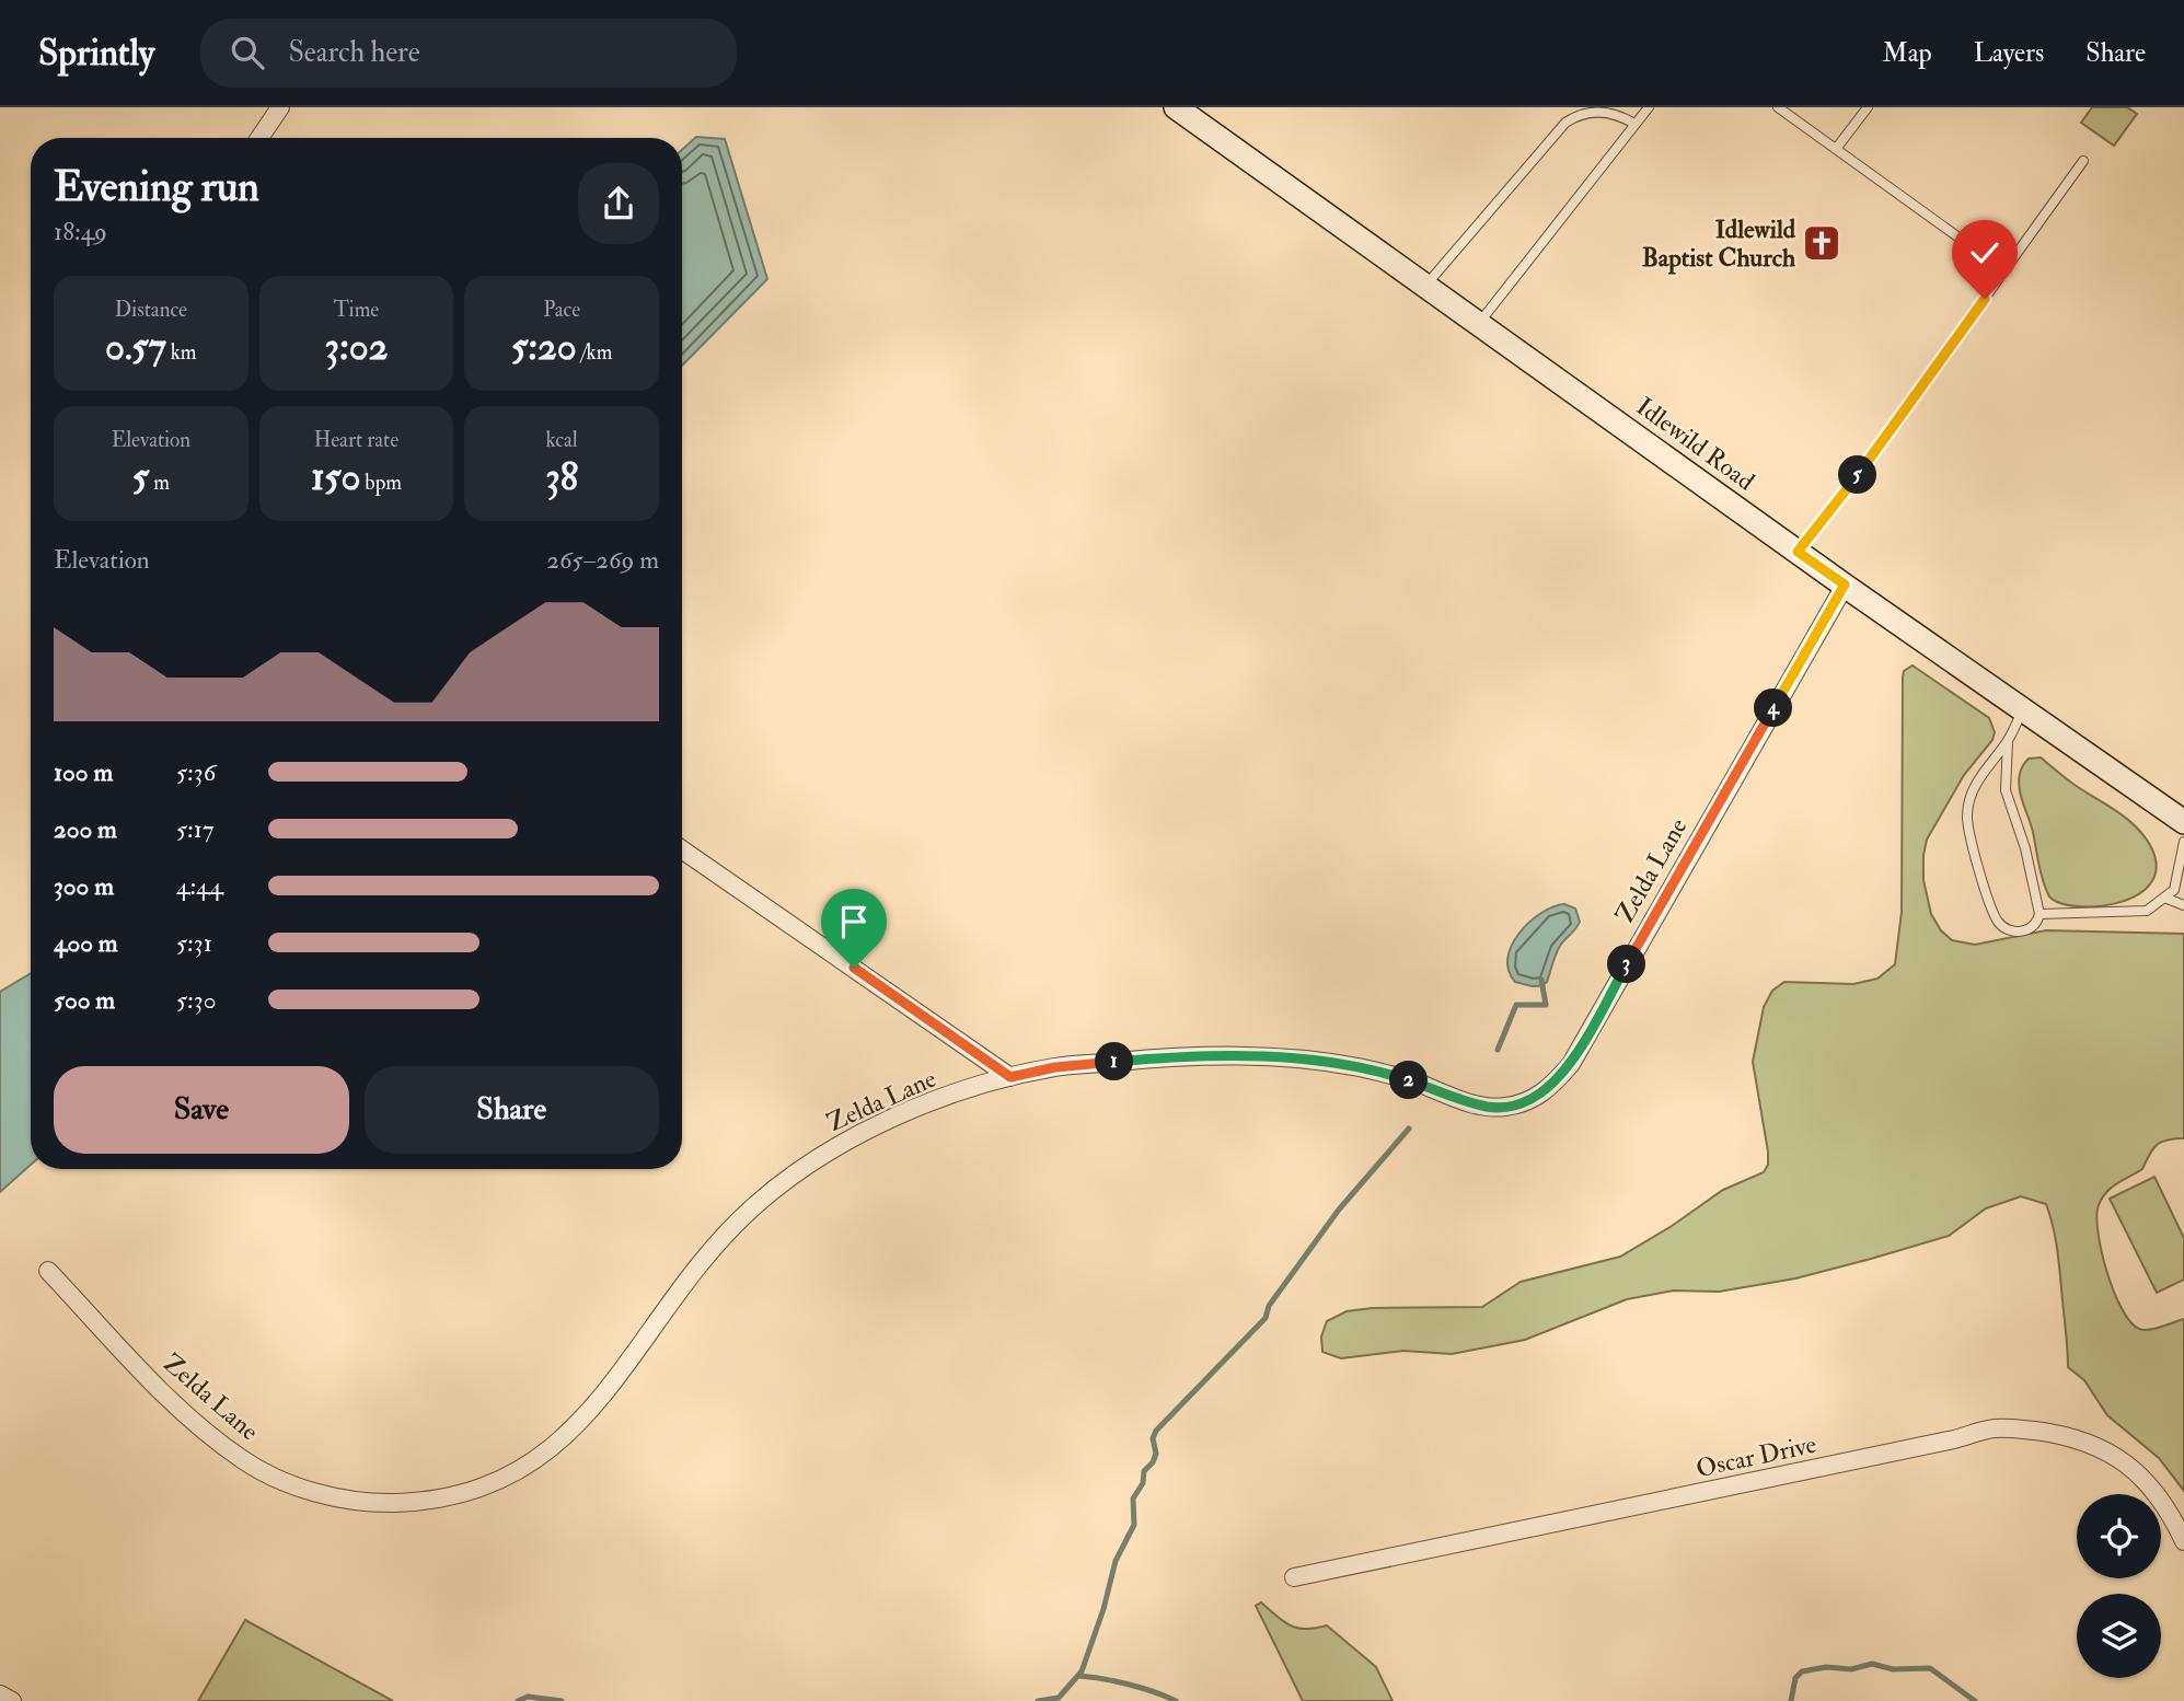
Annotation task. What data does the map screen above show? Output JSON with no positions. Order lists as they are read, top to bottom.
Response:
{
  "streets": {
    "main road": ["Idlewild Road"],
    "street": ["Zelda Lane", "Oscar Drive"]
  },
  "crossings": [
    ["Idlewild Road", "Zelda Lane"]
  ],
  "places": {
    "church": ["Idlewild Baptist Church"]
  },
  "page": {
    "header": "Sprintly",
    "search": "Search here",
    "nav": ["Map", "Layers", "Share"],
    "heading": ["Evening run", "18:49"],
    "stats": [
      ["Distance", "0.57 km"],
      ["Time", "3:02"],
      ["Pace", "5:20 /km"],
      ["Elevation", "5 m"],
      ["Heart rate", "150 bpm"],
      ["kcal", "38"]
    ],
    "pins": [
      "5",
      "4",
      "3",
      "1",
      "2"
    ],
    "chart": ["Elevation", "265–269 m"],
    "list": [
      {
        "name": "100 m",
        "note": "5:36"
      },
      {
        "name": "200 m",
        "note": "5:17"
      },
      {
        "name": "300 m",
        "note": "4:44"
      },
      {
        "name": "400 m",
        "note": "5:31"
      },
      {
        "name": "500 m",
        "note": "5:30"
      }
    ],
    "buttons": ["Save", "Share"]
  }
}
